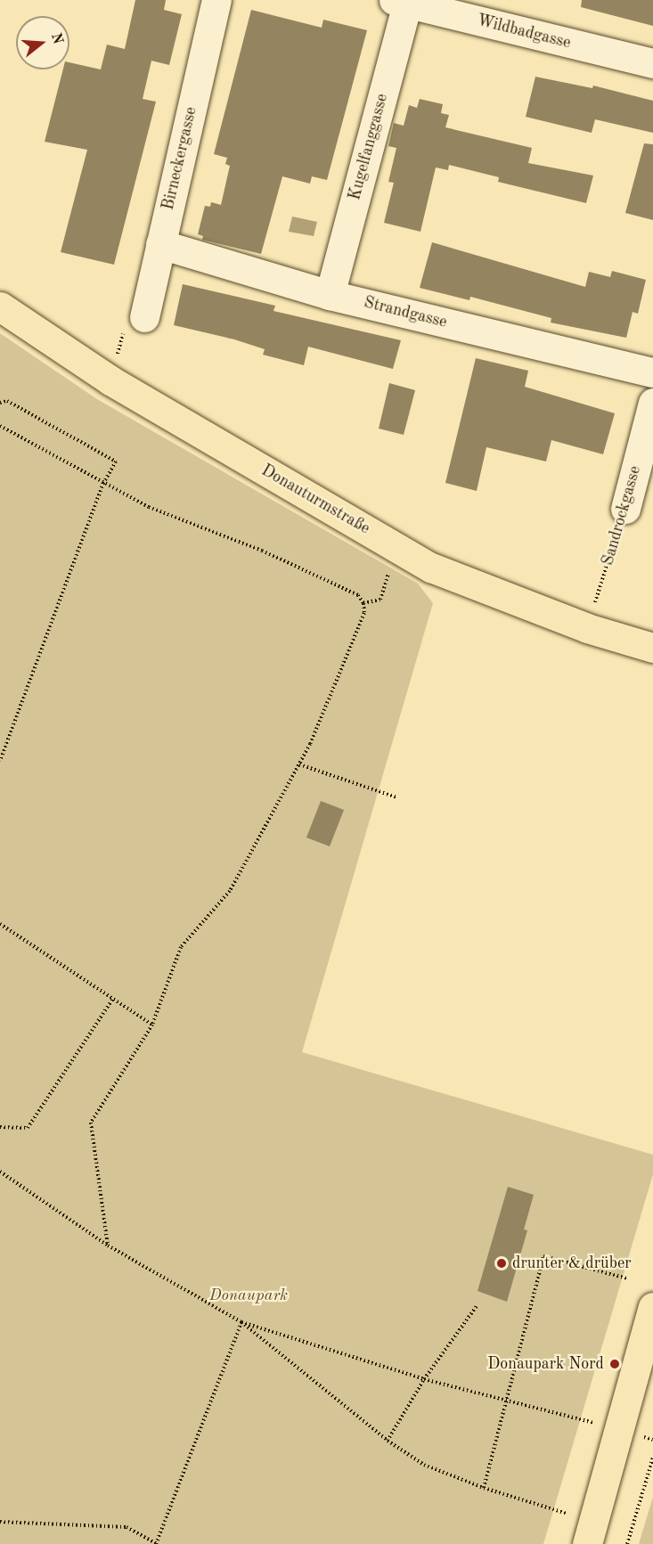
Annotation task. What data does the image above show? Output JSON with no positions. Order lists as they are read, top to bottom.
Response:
{
  "streets": {
    "main road": ["Donauturmstraße"],
    "street": [
      "Wildbadgasse",
      "Kugelfanggasse",
      "Birneckergasse",
      "Strandgasse",
      "Sandrockgasse"
    ]
  },
  "crossings": [
    ["Wildbadgasse", "Kugelfanggasse"],
    ["Kugelfanggasse", "Strandgasse"],
    ["Birneckergasse", "Strandgasse"],
    ["Donauturmstraße", "Sandrockgasse"]
  ],
  "parks": ["Donaupark"],
  "places": ["drunter & drüber", "Donaupark Nord"],
  "north": "right"
}
